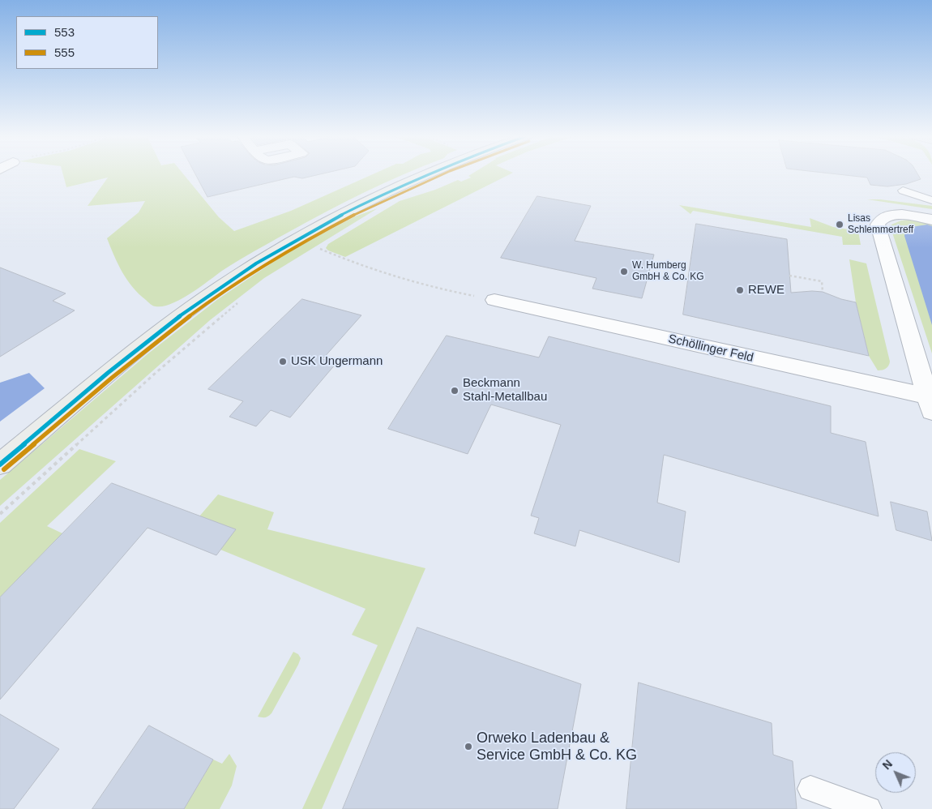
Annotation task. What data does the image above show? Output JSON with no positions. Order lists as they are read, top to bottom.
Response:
{
  "streets": {
    "street": ["Schöllinger Feld"]
  },
  "places": [
    "Lisas Schlemmertreff",
    "W. Humberg GmbH & Co. KG",
    "REWE",
    "USK Ungermann",
    "Beckmann Stahl-Metallbau",
    "Orweko Ladenbau & Service GmbH & Co. KG"
  ],
  "lines": ["transit line 553", "transit line 555"],
  "legend": ["553", "555"],
  "north": "top left"
}
